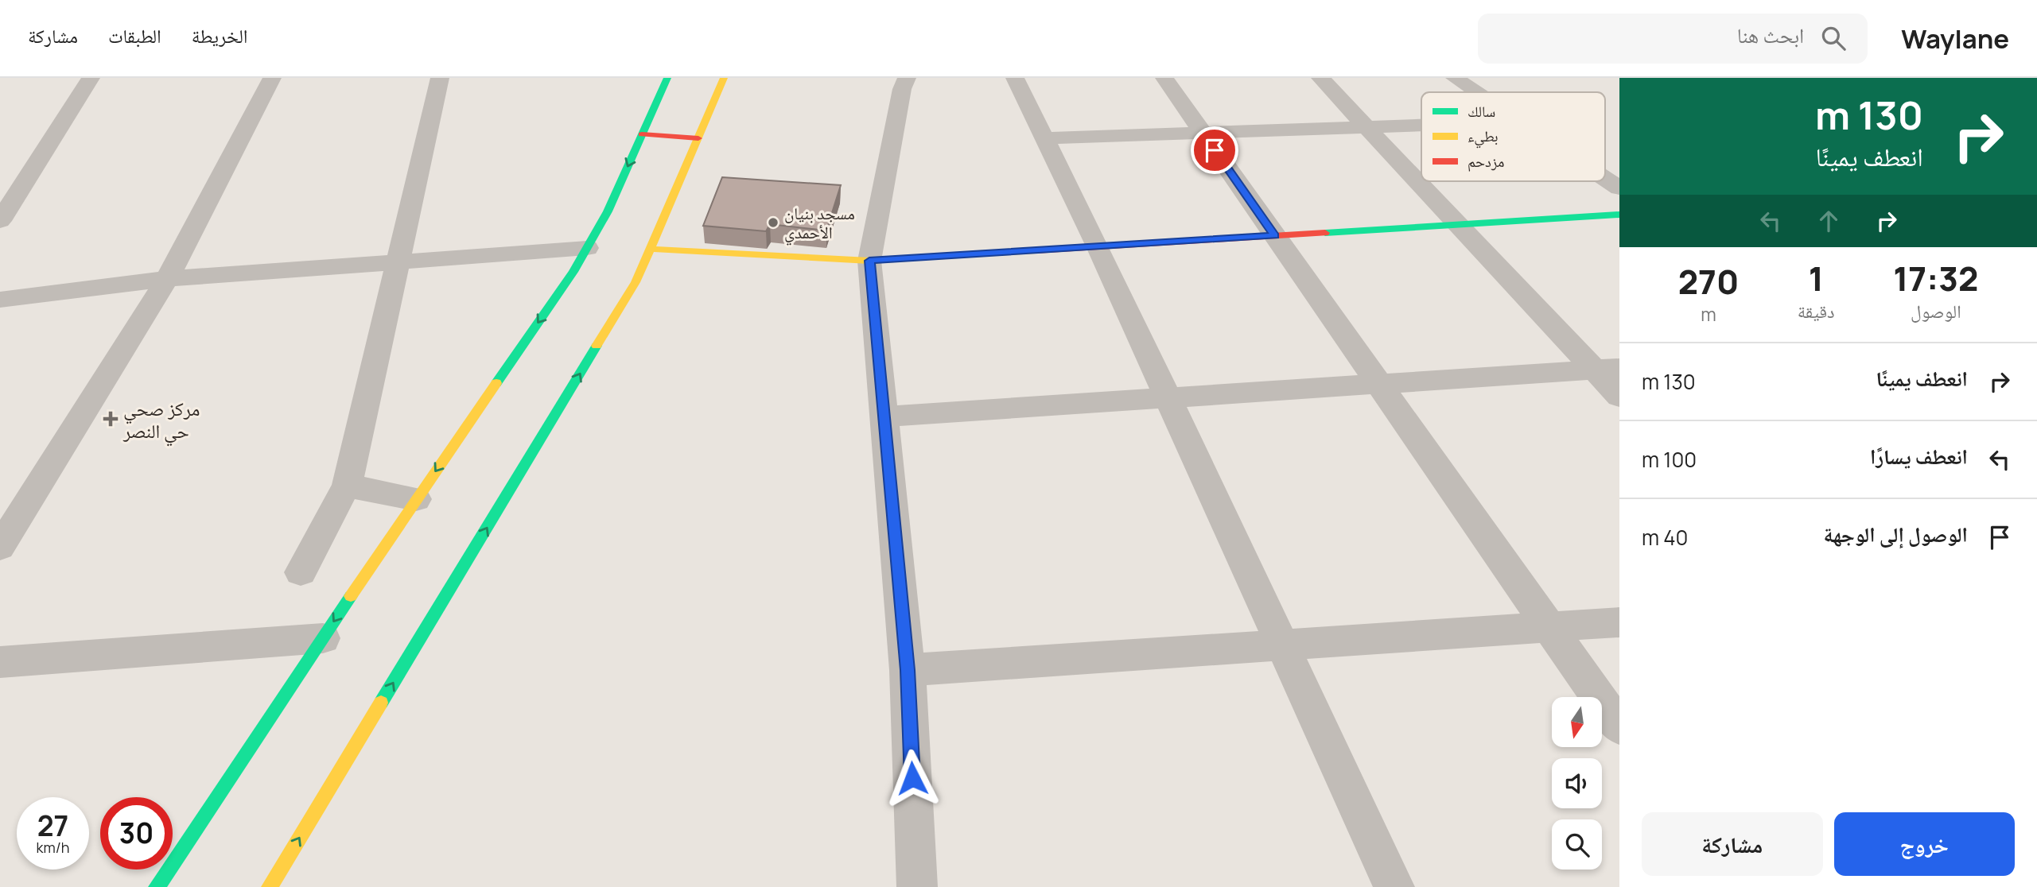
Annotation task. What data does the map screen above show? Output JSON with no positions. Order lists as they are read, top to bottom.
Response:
{
  "places": {
    "other": ["مسجد بنيان الأحمدي"],
    "health": ["مركز صحي حي النصر"]
  },
  "legend": ["سالك", "بطيء", "مزدحم"],
  "north": "bottom",
  "page": {
    "header": "Waylane",
    "search": "ابحث هنا",
    "nav": ["الخريطة", "الطبقات", "مشاركة"],
    "turn": ["130 m", "انعطف يمينًا"],
    "eta": [
      "17:32",
      "الوصول",
      "1",
      "دقيقة",
      "270",
      "m"
    ],
    "list": [
      {
        "name": "انعطف يمينًا",
        "value": "130 m"
      },
      {
        "name": "انعطف يسارًا",
        "value": "100 m"
      },
      {
        "name": "الوصول إلى الوجهة",
        "value": "40 m"
      }
    ],
    "speed": "27 km/h",
    "limit": "30",
    "buttons": ["خروج", "مشاركة"]
  }
}
